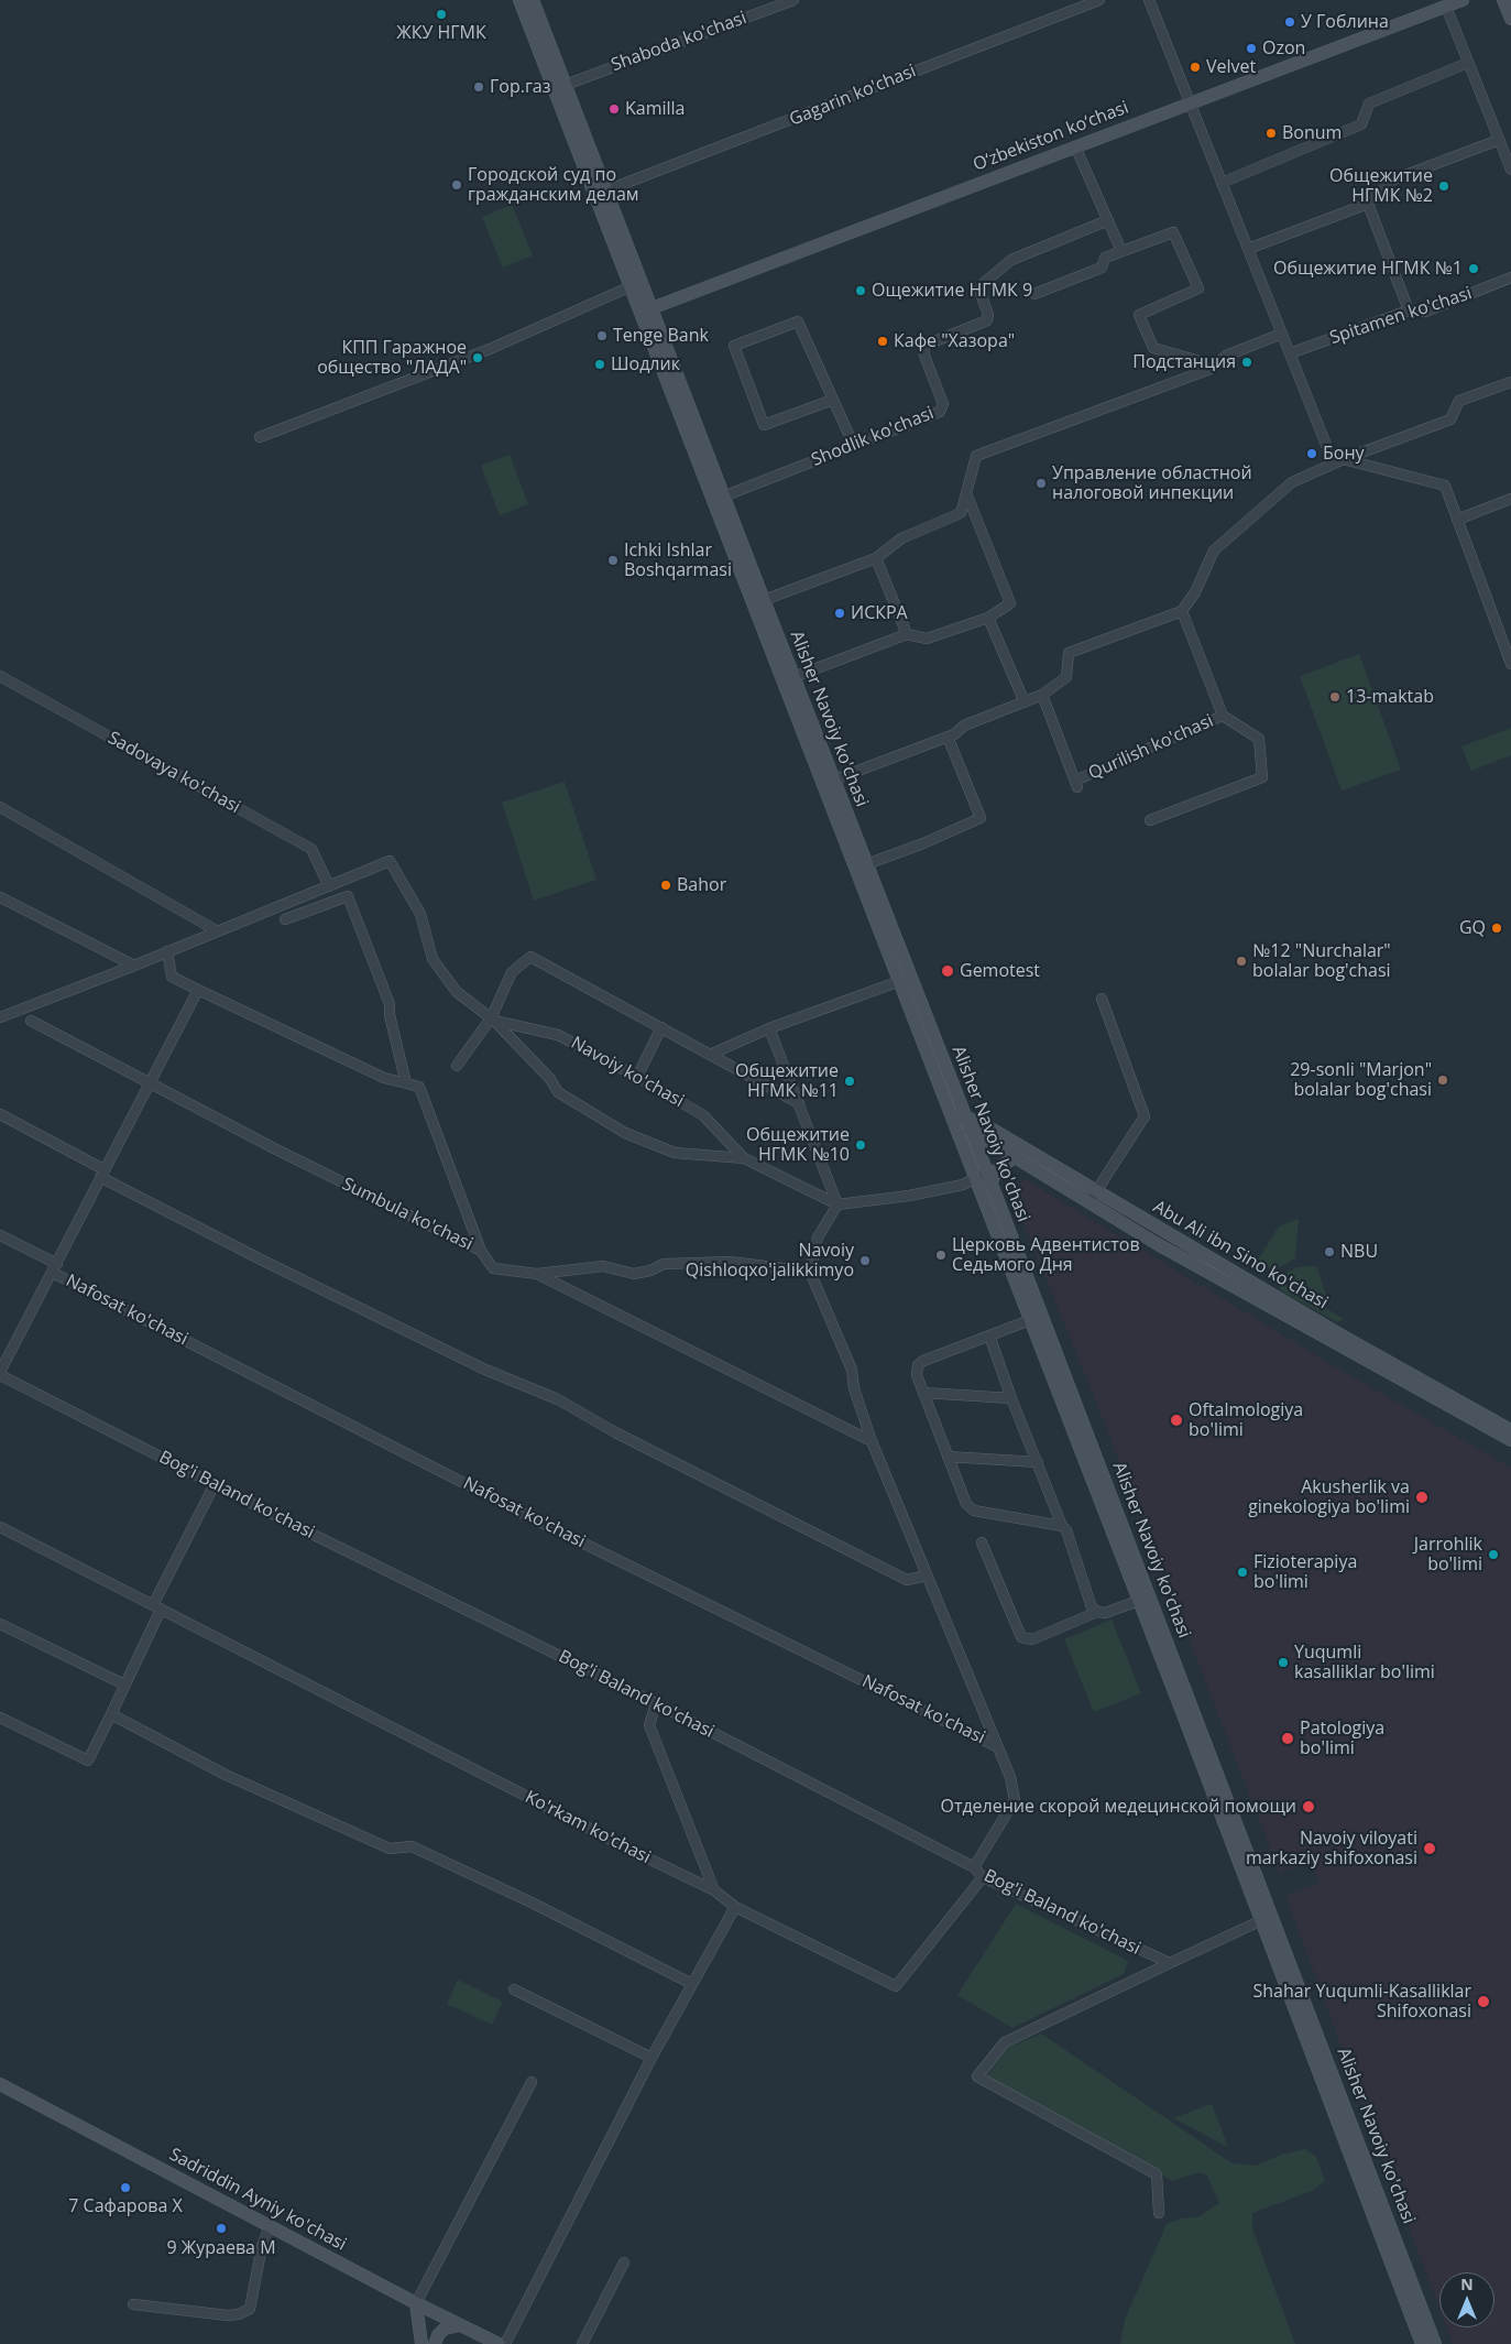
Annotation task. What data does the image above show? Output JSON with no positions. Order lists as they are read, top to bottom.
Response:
{
  "streets": {
    "main road": [
      "O‘zbekiston ko‘chasi",
      "Alisher Navoiy ko'chasi",
      "Abu Ali ibn Sino ko'chasi",
      "Sadriddin Ayniy ko'chasi"
    ],
    "street": [
      "Shaboda ko'chasi",
      "Gagarin ko'chasi",
      "Spitamen ko'chasi",
      "Shodlik ko'chasi",
      "Qurilish ko'chasi",
      "Sadovaya ko'chasi",
      "Navoiy ko'chasi",
      "Sumbula ko'chasi",
      "Nafosat ko'chasi",
      "Bog'i Baland ko'chasi",
      "Ko'rkam ko'chasi"
    ]
  },
  "crossings": [
    ["Shaboda ko'chasi", "Alisher Navoiy ko'chasi"],
    ["Gagarin ko'chasi", "Alisher Navoiy ko'chasi"],
    ["O‘zbekiston ko‘chasi", "Alisher Navoiy ko'chasi"],
    ["Shodlik ko'chasi", "Alisher Navoiy ko'chasi"],
    ["Alisher Navoiy ko'chasi", "Abu Ali ibn Sino ko'chasi"],
    ["Bog'i Baland ko'chasi", "Ko'rkam ko'chasi"]
  ],
  "places": [
    "ЖКУ НГМК",
    "У Гоблина",
    "Ozon",
    "Velvet",
    "Гор.газ",
    "Kamilla",
    "Bonum",
    "Городской суд по гражданским делам",
    "Общежитие НГМК №2",
    "Общежитие НГМК №1",
    "Ощежитие НГМК 9",
    "Tenge Bank",
    "Кафе \"Хазора\"",
    "КПП Гаражное общество \"ЛАДА\"",
    "Подстанция",
    "Шодлик",
    "Бону",
    "Управление областной налоговой инпекции",
    "Ichki Ishlar Boshqarmasi",
    "ИСКРА",
    "13-maktab",
    "Bahor",
    "GQ",
    "№12 \"Nurchalar\" bolalar bog'chasi",
    "Gemotest",
    "29-sonli \"Marjon\" bolalar bog'chasi",
    "Общежитие НГМК №11",
    "Общежитие НГМК №10",
    "NBU",
    "Церковь Адвентистов Седьмого Дня",
    "Navoiy Qishloqxo'jalikkimyo",
    "Oftalmologiya bo'limi",
    "Akusherlik va ginekologiya bo'limi",
    "Jarrohlik bo'limi",
    "Fizioterapiya bo'limi",
    "Yuqumli kasalliklar bo'limi",
    "Patologiya bo'limi",
    "Отделение скорой медецинской помощи",
    "Navoiy viloyati markaziy shifoxonasi",
    "Shahar Yuqumli-Kasalliklar Shifoxonasi",
    "7 Сафарова Х",
    "9 Жураева М"
  ],
  "north": "top"
}
